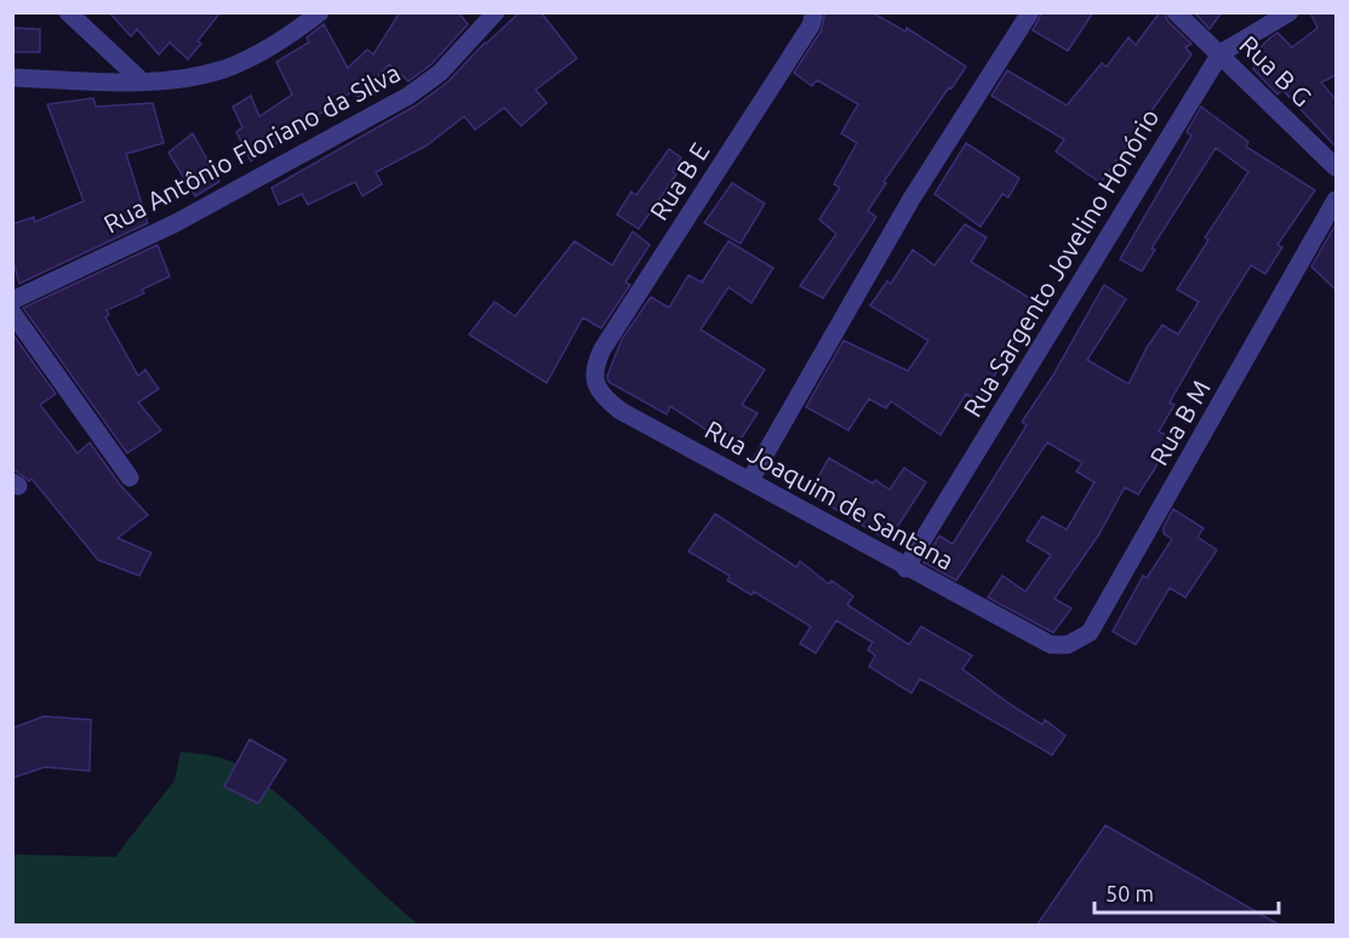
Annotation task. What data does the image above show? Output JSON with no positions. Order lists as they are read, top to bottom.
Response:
{
  "streets": {
    "street": [
      "Rua B G",
      "Rua Antônio Floriano da Silva",
      "Rua B E",
      "Rua Sargento Jovelino Honório",
      "Rua B M",
      "Rua Joaquim de Santana"
    ]
  },
  "crossings": [
    ["Rua B G", "Rua Sargento Jovelino Honório"],
    ["Rua B E", "Rua Joaquim de Santana"],
    ["Rua Sargento Jovelino Honório", "Rua Joaquim de Santana"],
    ["Rua B M", "Rua Joaquim de Santana"]
  ],
  "scale_bar": "50 m"
}
